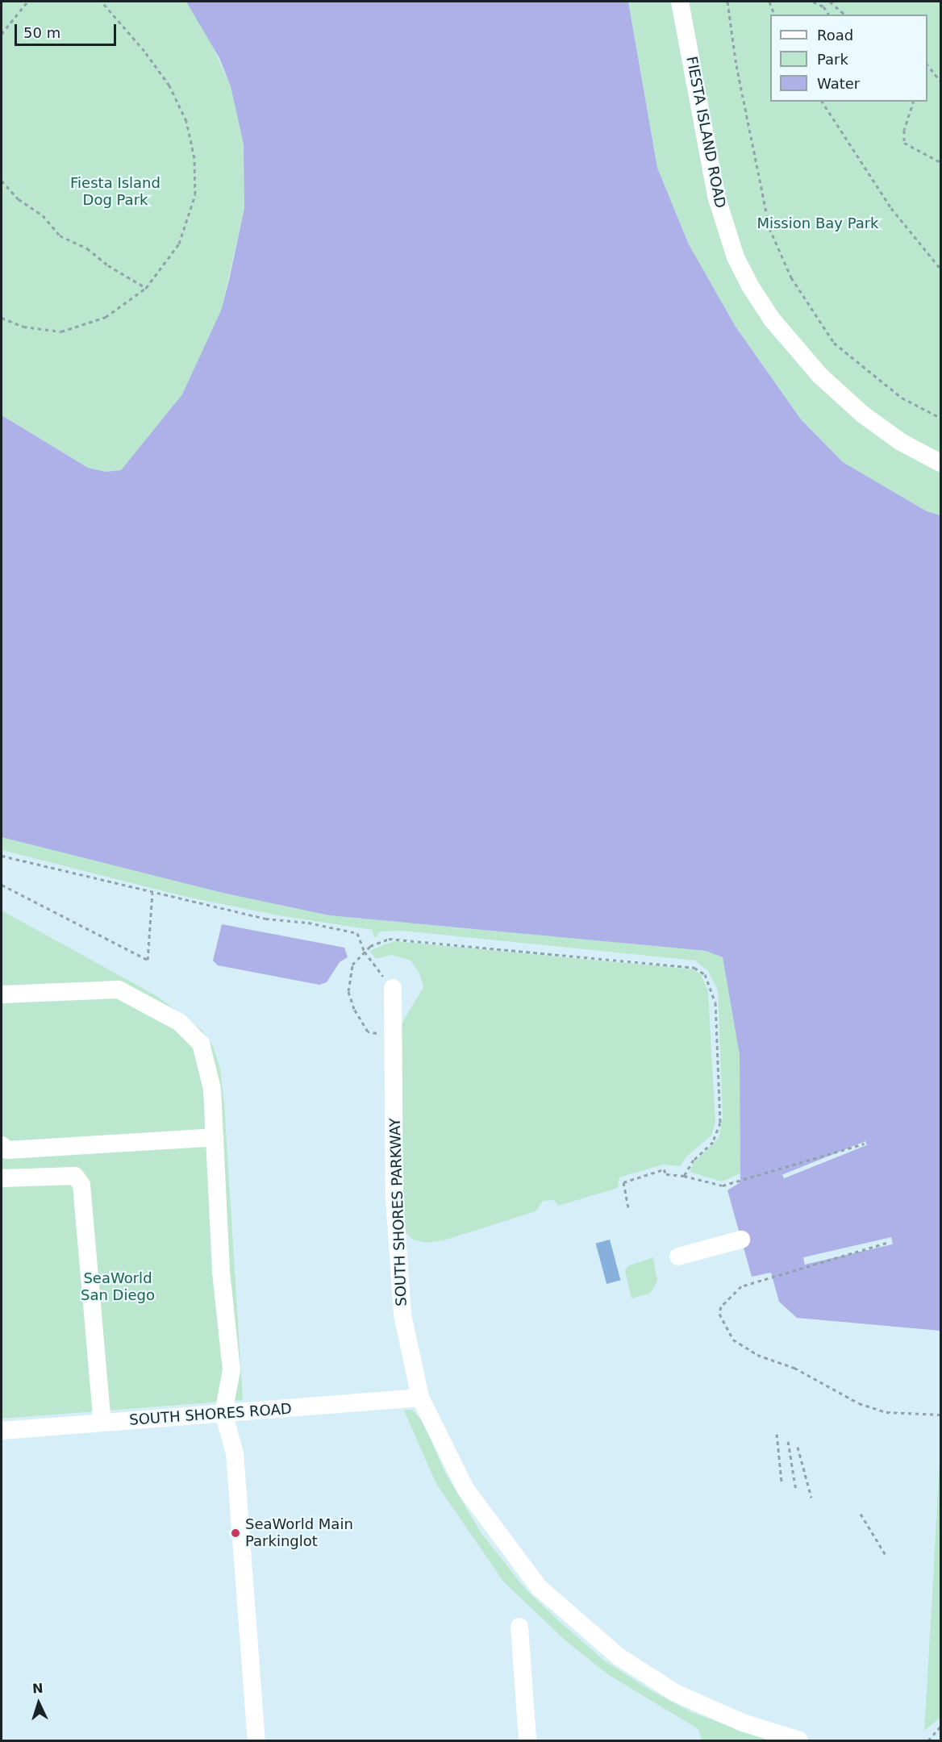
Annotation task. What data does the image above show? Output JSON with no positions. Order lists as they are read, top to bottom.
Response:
{
  "streets": {
    "street": ["FIESTA ISLAND ROAD", "SOUTH SHORES PARKWAY", "SOUTH SHORES ROAD"]
  },
  "crossings": [
    ["SOUTH SHORES PARKWAY", "SOUTH SHORES ROAD"]
  ],
  "parks": ["Fiesta Island Dog Park", "Mission Bay Park", "SeaWorld San Diego"],
  "places": ["SeaWorld Main Parkinglot"],
  "legend": ["Road", "Park", "Water"],
  "scale_bar": "50 m",
  "north": "top"
}
